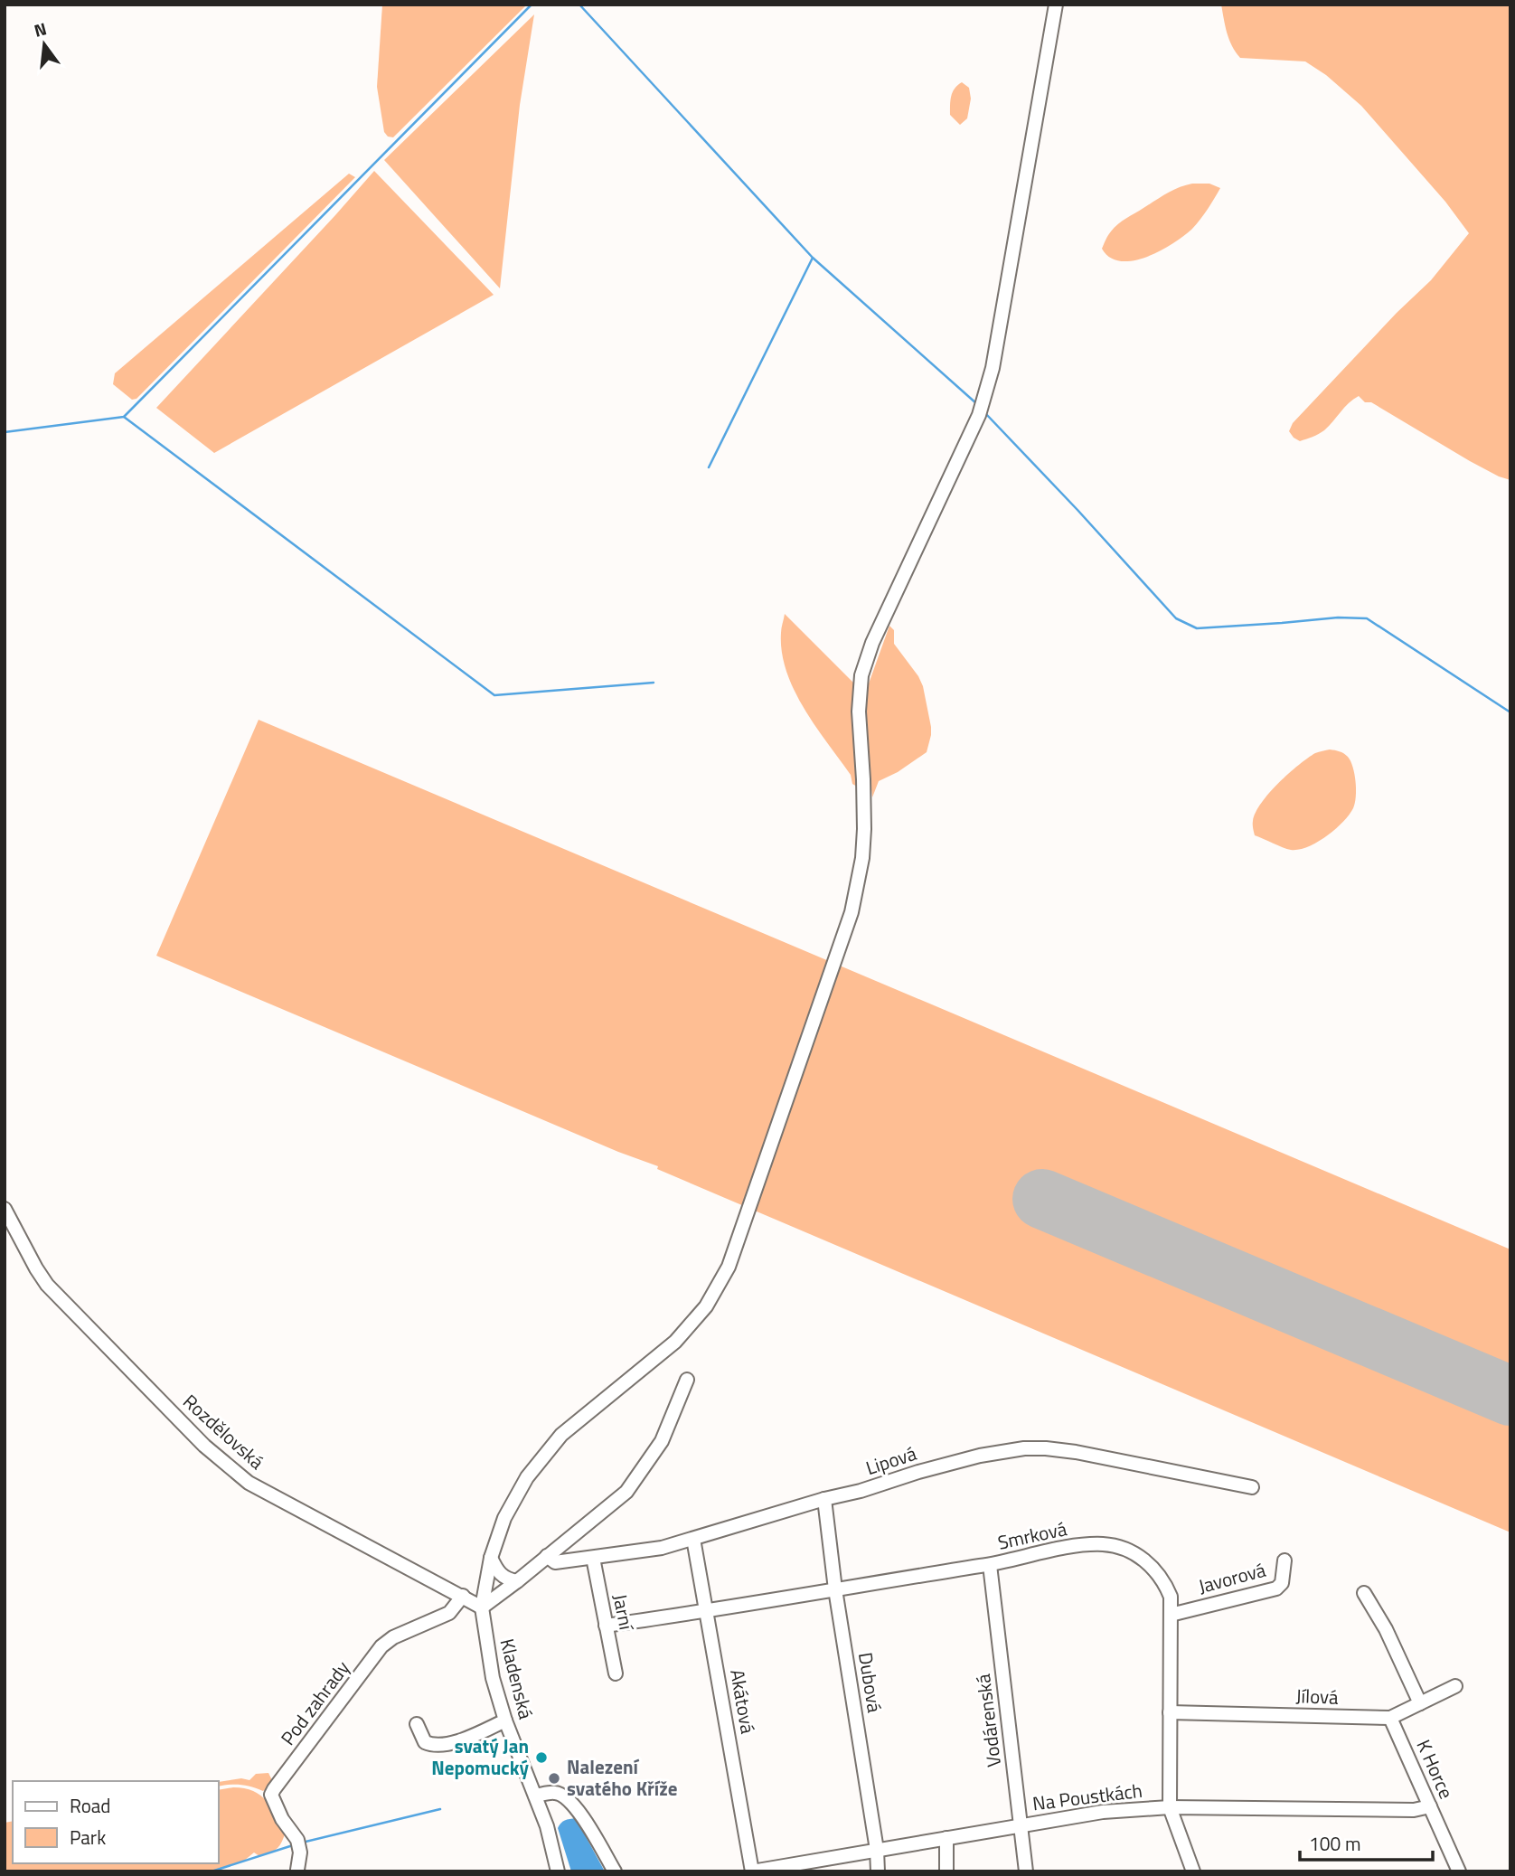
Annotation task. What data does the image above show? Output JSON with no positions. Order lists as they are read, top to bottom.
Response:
{
  "streets": {
    "street": [
      "Rozdělovská",
      "Lipová",
      "Smrková",
      "Javorová",
      "Jarní",
      "Kladenská",
      "Dubová",
      "Jílová",
      "Akátová",
      "Pod zahrady",
      "Vodárenská",
      "K Horce",
      "Na Poustkách"
    ]
  },
  "crossings": [
    ["Rozdělovská", "Kladenská"],
    ["Rozdělovská", "Pod zahrady"],
    ["Lipová", "Jarní"],
    ["Lipová", "Dubová"],
    ["Lipová", "Akátová"],
    ["Smrková", "Javorová"],
    ["Smrková", "Jarní"],
    ["Smrková", "Dubová"],
    ["Smrková", "Jílová"],
    ["Smrková", "Akátová"],
    ["Smrková", "Vodárenská"],
    ["Smrková", "Na Poustkách"],
    ["Dubová", "Na Poustkách"],
    ["Jílová", "K Horce"],
    ["Akátová", "Na Poustkách"],
    ["Vodárenská", "Na Poustkách"],
    ["K Horce", "Na Poustkách"]
  ],
  "places": ["svatý Jan Nepomucký", "Nalezení svatého Kříže"],
  "legend": ["Road", "Park"],
  "scale_bar": "100 m",
  "north": "top"
}
